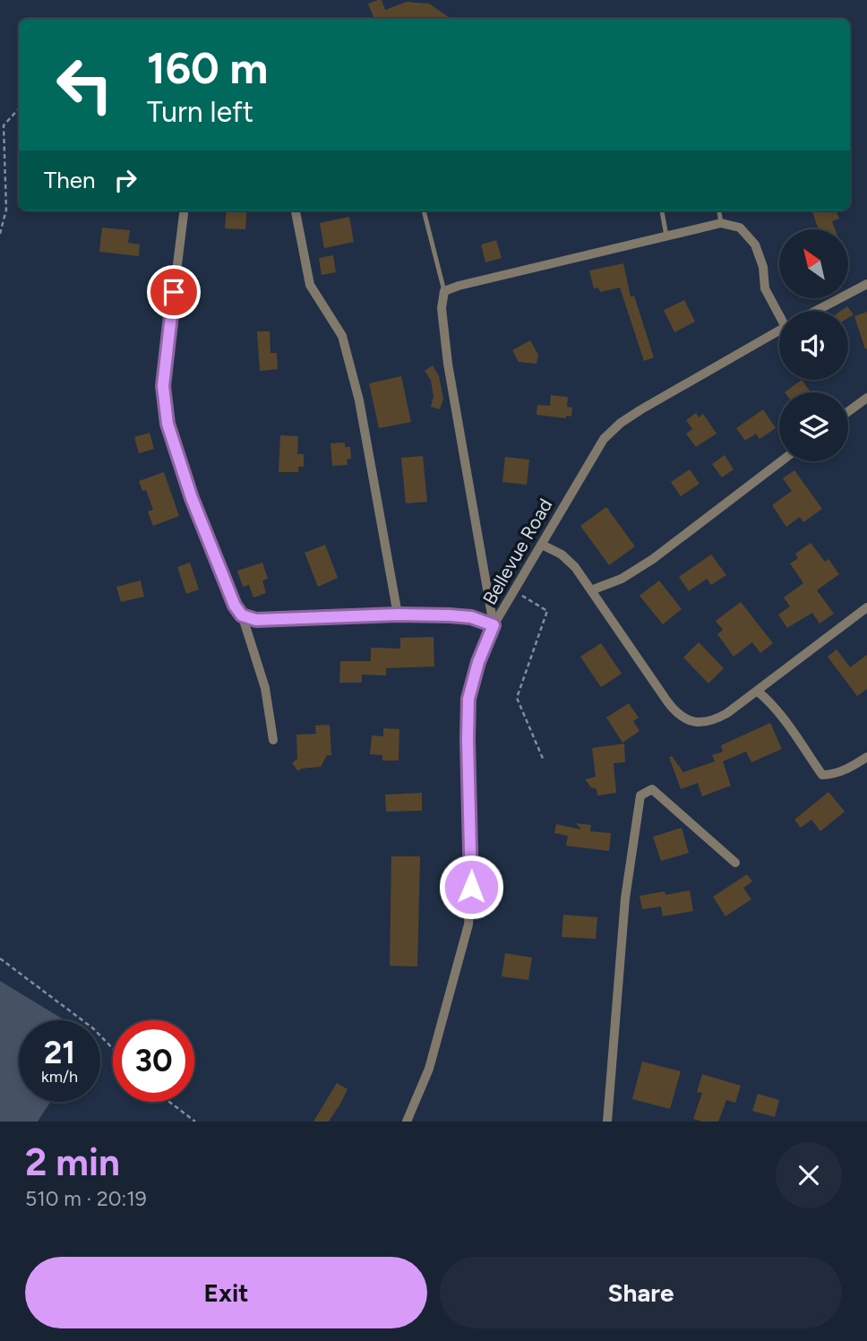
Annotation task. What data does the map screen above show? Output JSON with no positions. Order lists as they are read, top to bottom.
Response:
{
  "streets": {
    "street": ["Bellevue Road"]
  },
  "north": "top left",
  "page": {
    "turn": ["160 m", "Turn left"],
    "then": "Then",
    "speed": "21 km/h",
    "limit": "30",
    "heading": ["2 min", "510 m · 20:19"],
    "buttons": ["Exit", "Share"]
  }
}
